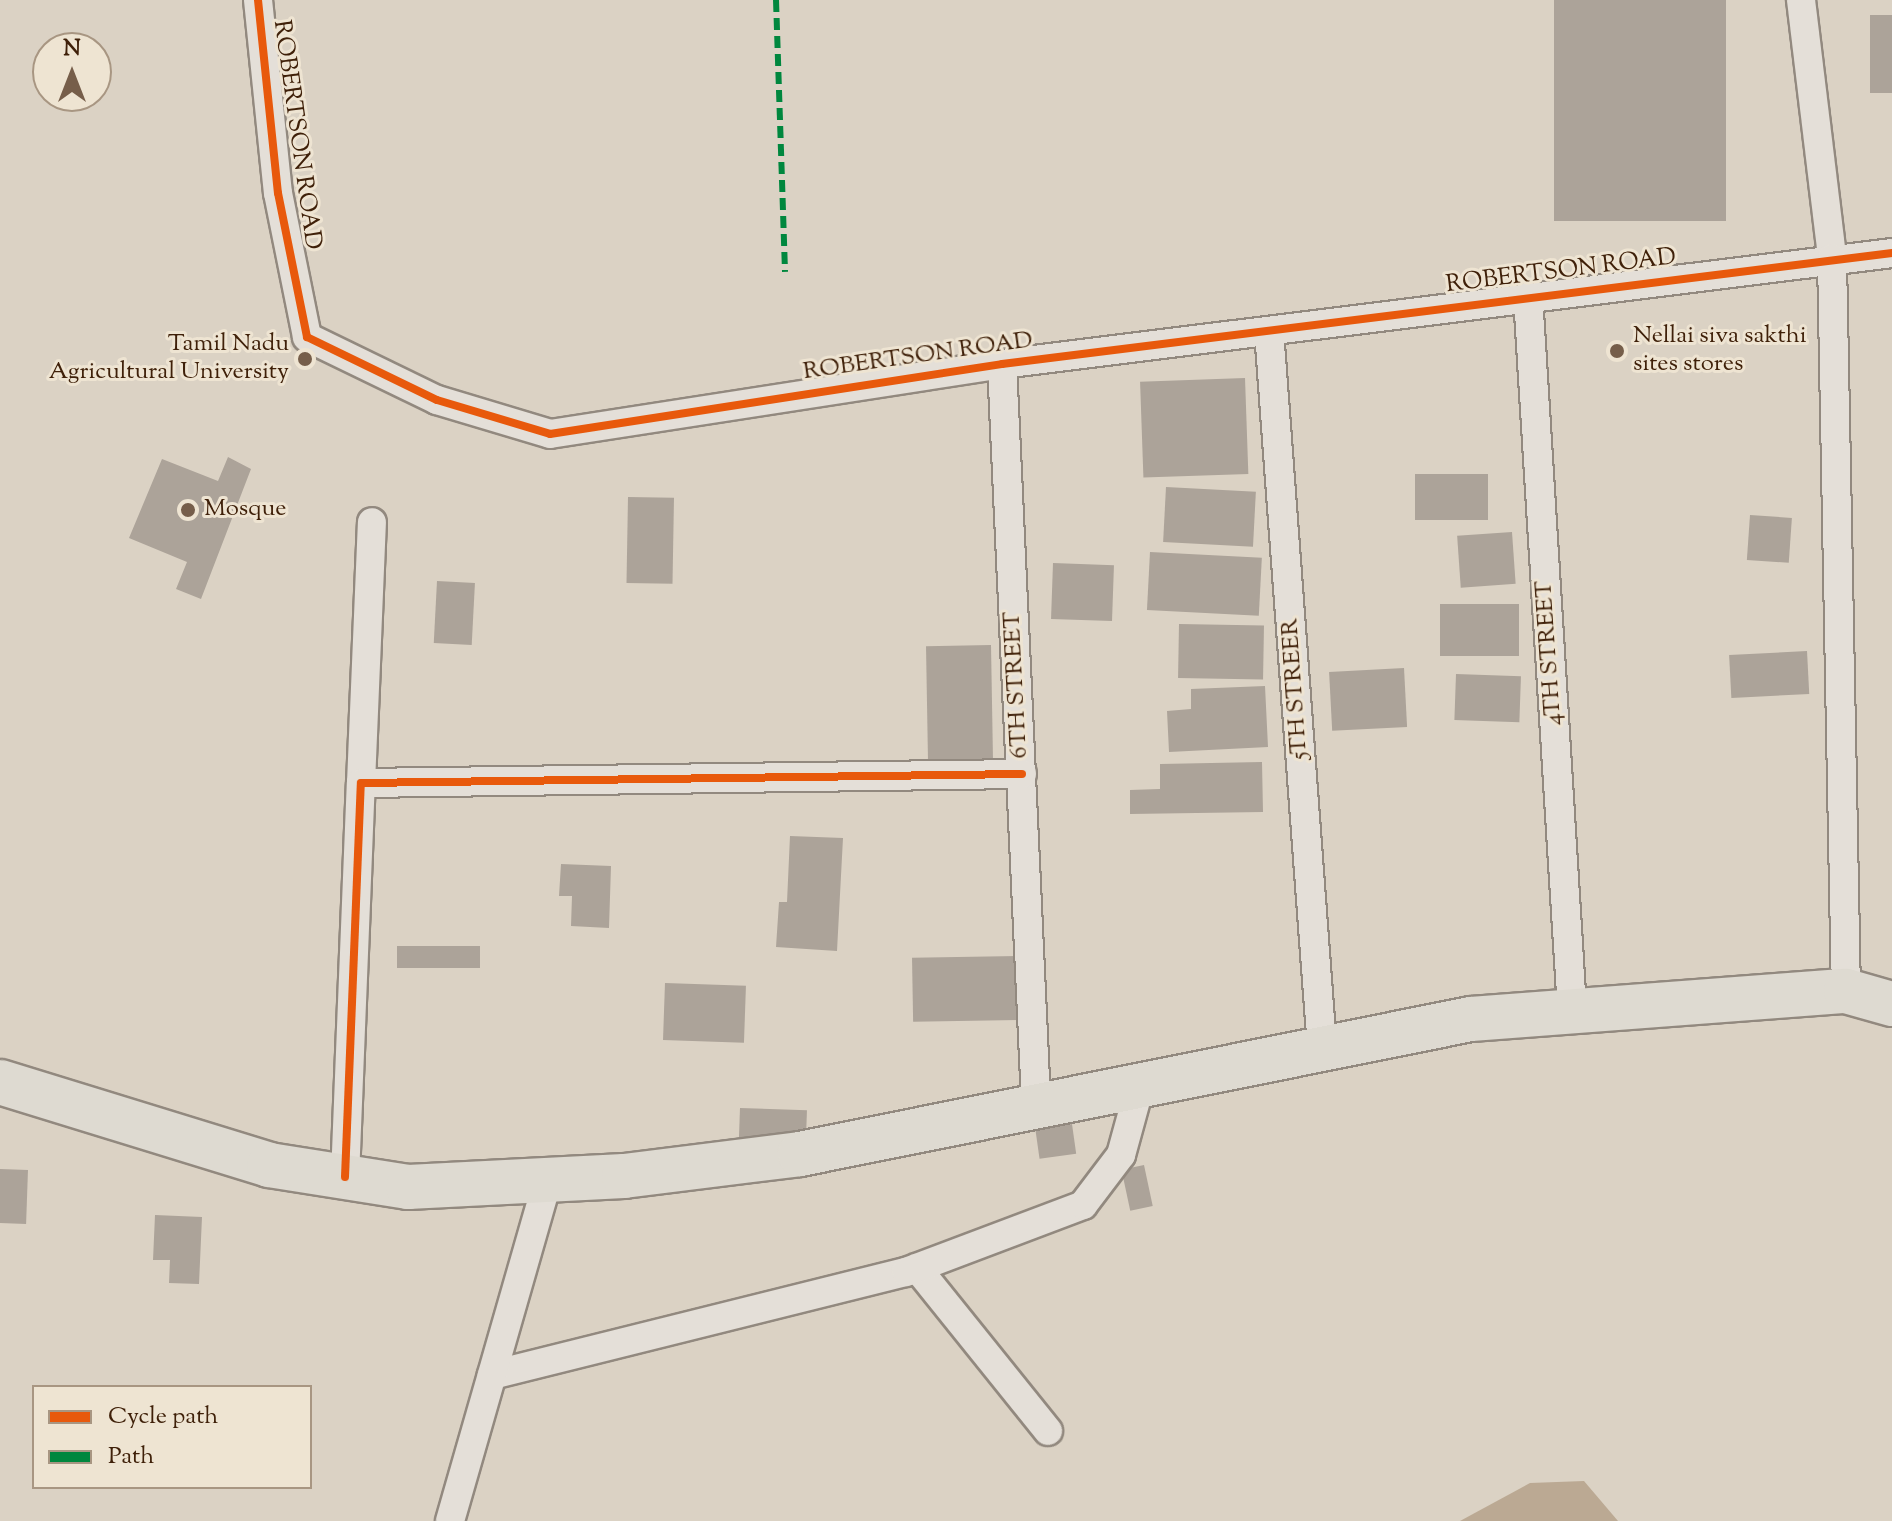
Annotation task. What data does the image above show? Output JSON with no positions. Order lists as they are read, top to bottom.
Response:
{
  "streets": {
    "street": [
      "ROBERTSON ROAD",
      "4TH STREET",
      "6TH STREET",
      "5TH STREER"
    ]
  },
  "crossings": [
    ["ROBERTSON ROAD", "4TH STREET"],
    ["ROBERTSON ROAD", "6TH STREET"],
    ["ROBERTSON ROAD", "5TH STREER"]
  ],
  "places": ["Nellai siva sakthi sites stores", "Tamil Nadu Agricultural University", "Mosque"],
  "legend": ["Cycle path", "Path"],
  "north": "top"
}
